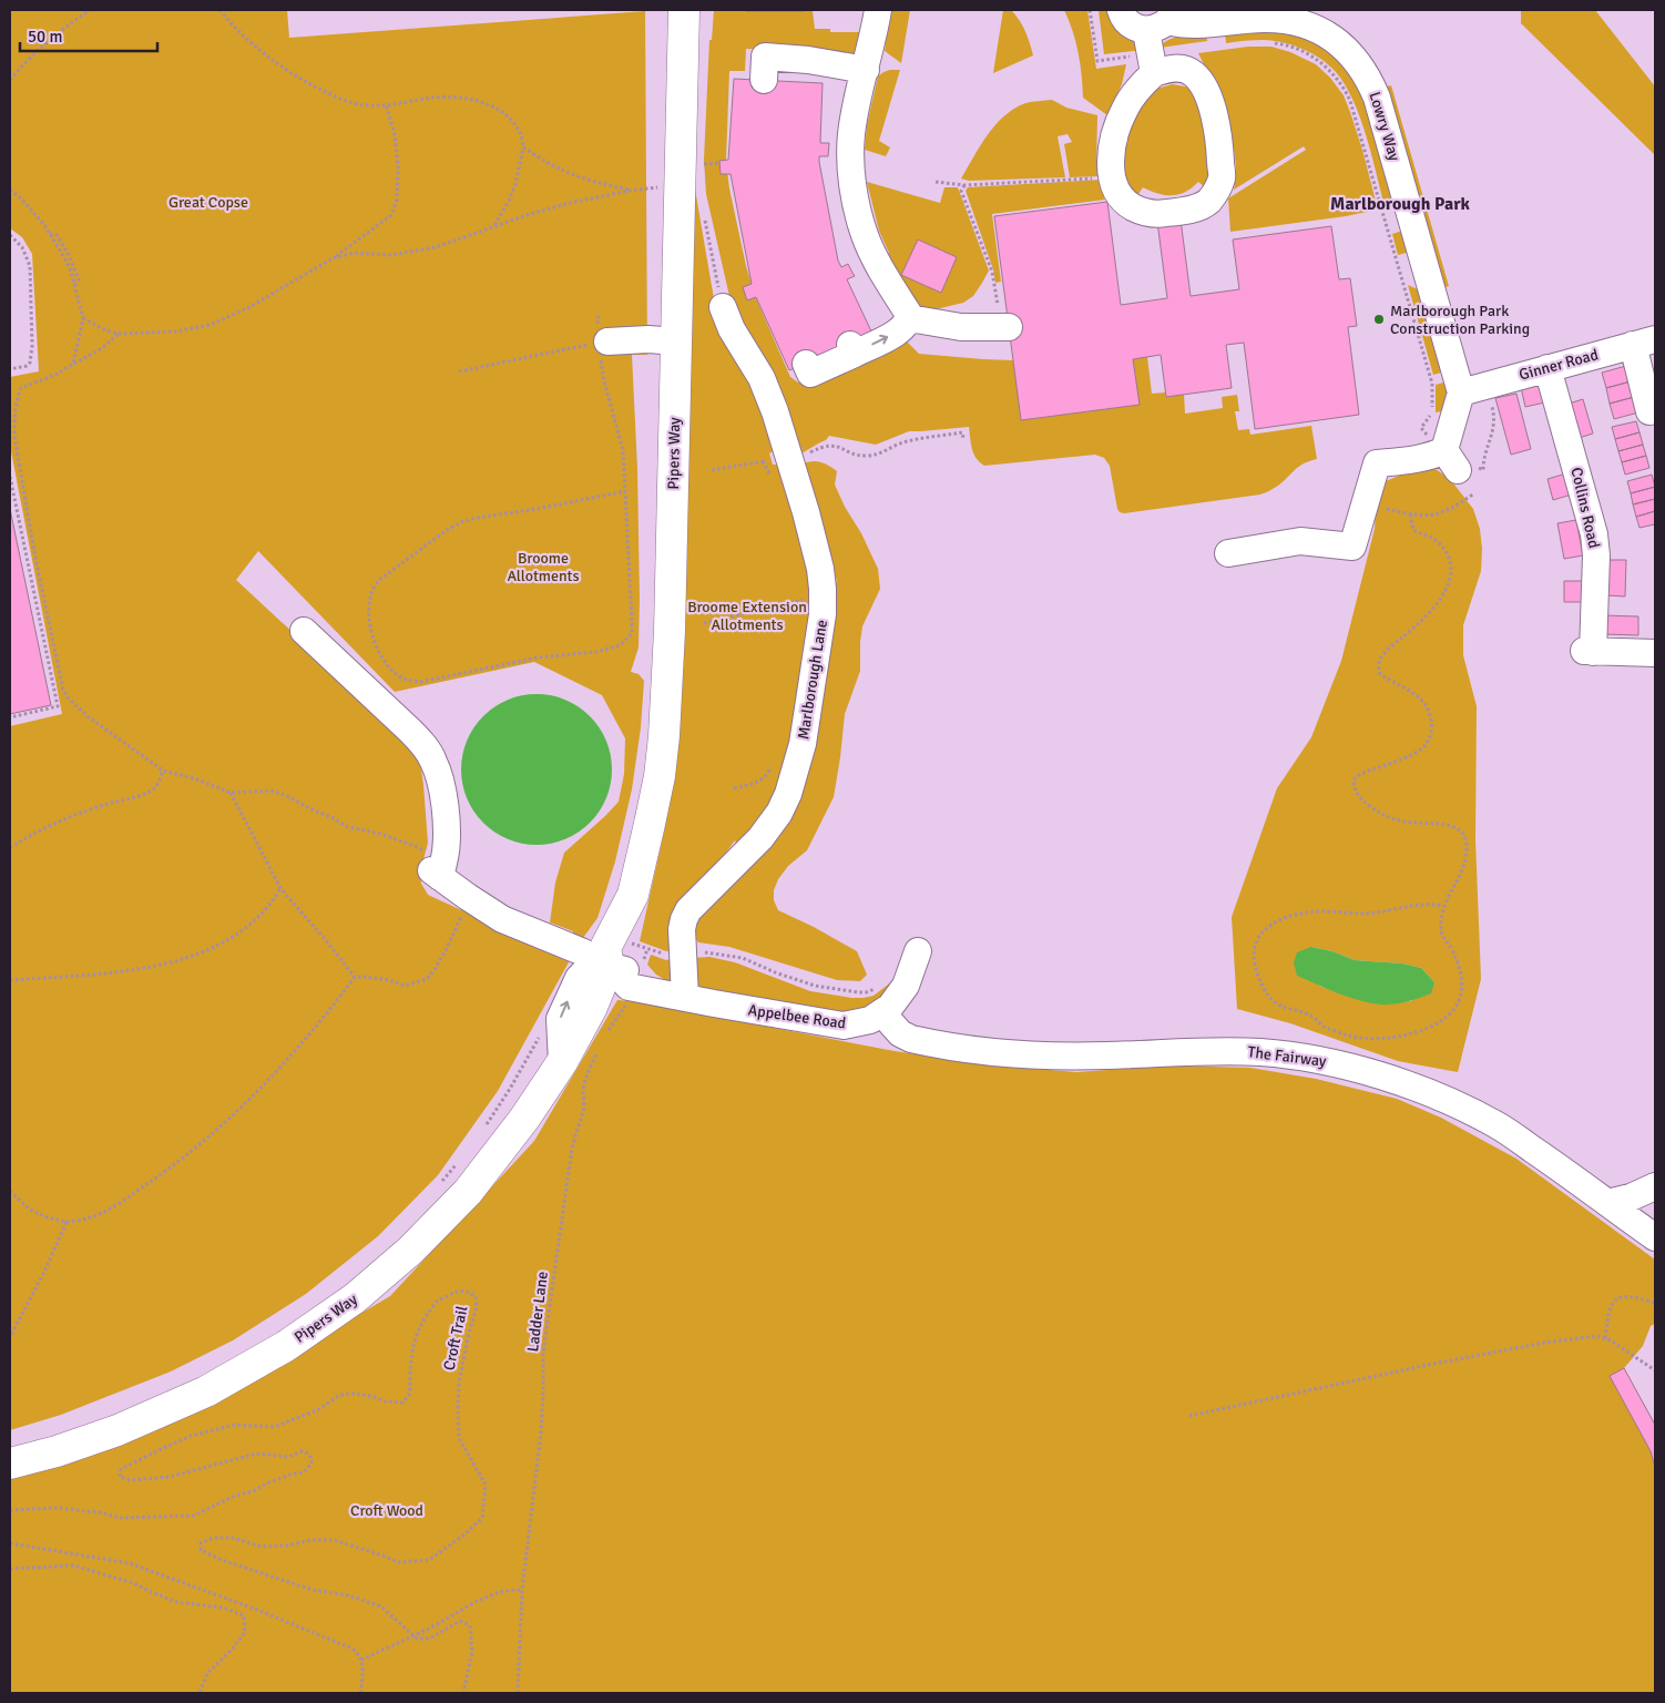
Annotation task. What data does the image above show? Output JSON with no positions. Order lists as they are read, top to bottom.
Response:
{
  "streets": {
    "main road": ["Pipers Way"],
    "street": [
      "Lowry Way",
      "Ginner Road",
      "Collins Road",
      "Marlborough Lane",
      "Appelbee Road",
      "The Fairway"
    ],
    "path": ["Ladder Lane", "Croft Trail"]
  },
  "crossings": [
    ["Lowry Way", "Ginner Road"],
    ["Ginner Road", "Collins Road"],
    ["Marlborough Lane", "Appelbee Road"],
    ["Appelbee Road", "The Fairway"]
  ],
  "districts": ["Marlborough Park"],
  "parks": [
    "Great Copse",
    "Broome Allotments",
    "Broome Extension Allotments",
    "Croft Wood"
  ],
  "places": ["Marlborough Park Construction Parking"],
  "scale_bar": "50 m"
}
